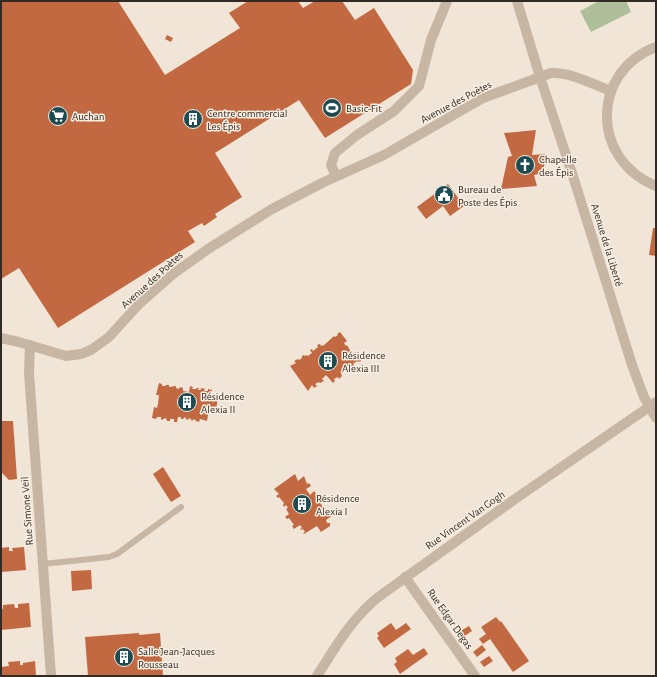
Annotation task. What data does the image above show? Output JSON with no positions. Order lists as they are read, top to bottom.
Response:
{
  "streets": {
    "street": [
      "Avenue des Poètes",
      "Avenue de la Liberté",
      "Rue Simone Veil",
      "Rue Vincent Van Gogh",
      "Rue Edgar Degas"
    ]
  },
  "crossings": [
    ["Avenue des Poètes", "Avenue de la Liberté"],
    ["Avenue des Poètes", "Rue Simone Veil"],
    ["Avenue de la Liberté", "Rue Vincent Van Gogh"],
    ["Rue Vincent Van Gogh", "Rue Edgar Degas"]
  ],
  "places": {
    "sports": ["Basic-Fit"],
    "supermarket": ["Auchan"],
    "building": [
      "Centre commercial Les Épis",
      "Résidence Alexia III",
      "Résidence Alexia II",
      "Résidence Alexia I",
      "Salle Jean-Jacques Rousseau"
    ],
    "church": ["Chapelle des Épis"],
    "public building": ["Bureau de Poste des Épis"]
  }
}
